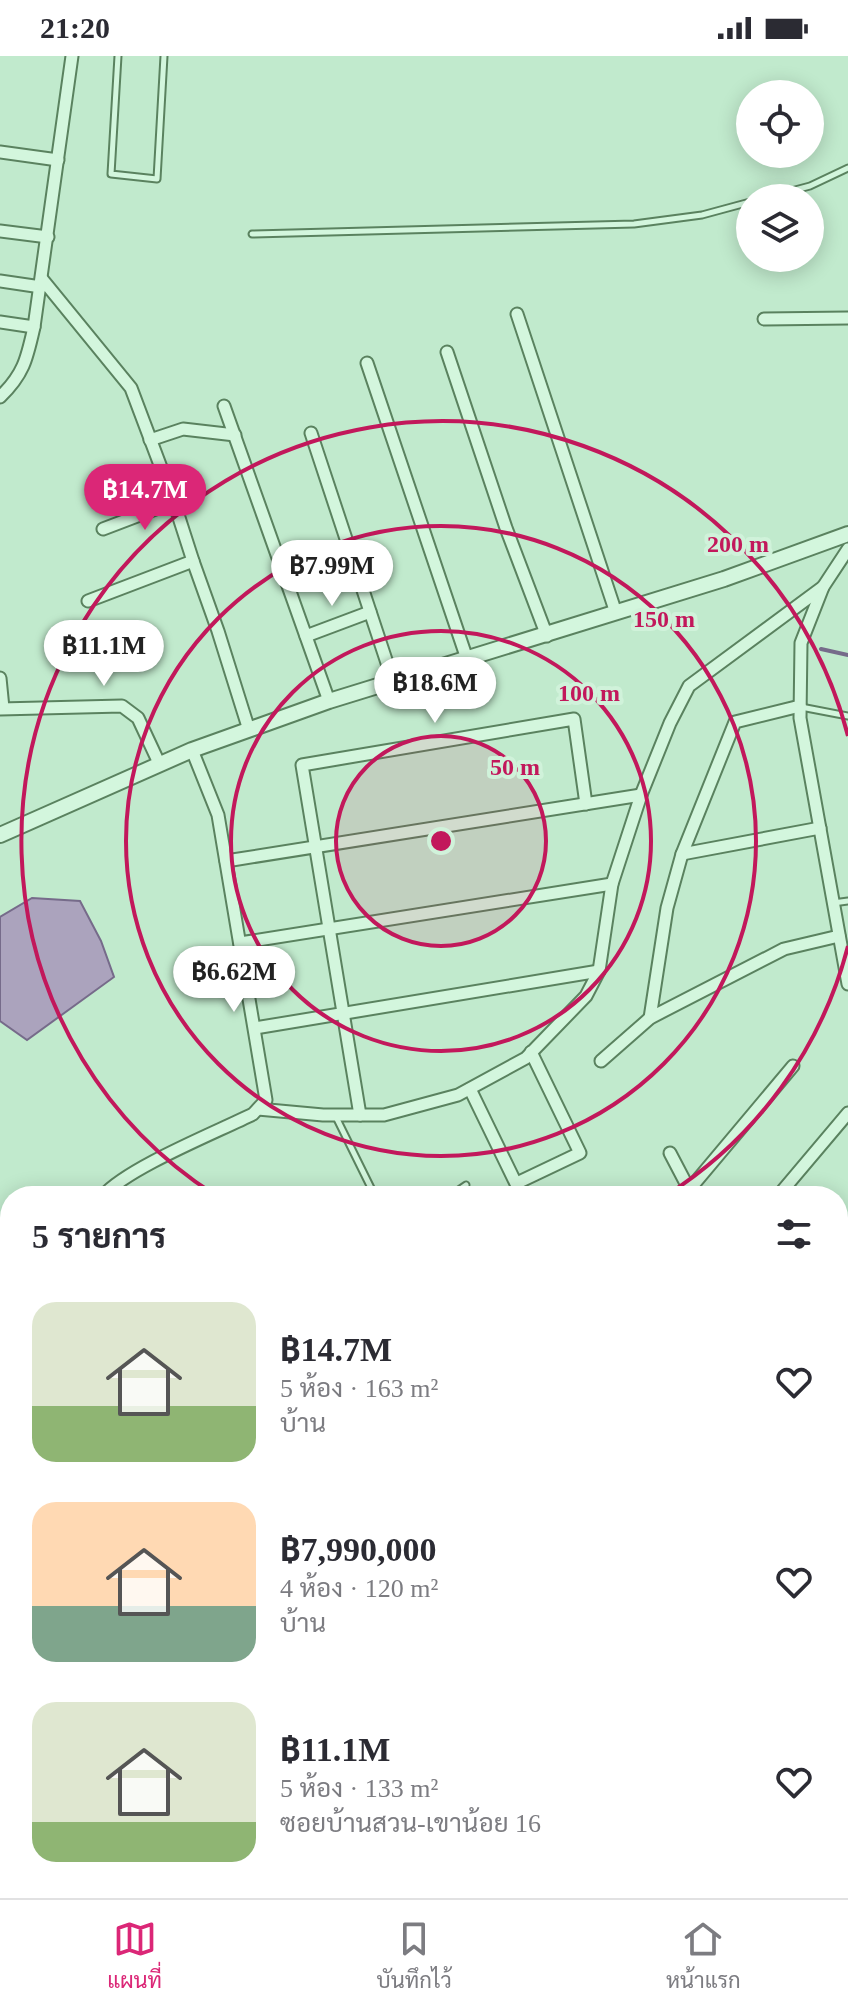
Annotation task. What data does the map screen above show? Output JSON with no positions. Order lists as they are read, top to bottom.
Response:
{
  "page": {
    "status": "21:20",
    "price": [
      "฿14.7M",
      "฿7.99M",
      "฿11.1M",
      "฿18.6M",
      "฿6.62M"
    ],
    "heading": "5 รายการ",
    "list": [
      {
        "name": "฿14.7M",
        "note": "5 ห้อง · 163 m² · บ้าน"
      },
      {
        "name": "฿7,990,000",
        "note": "4 ห้อง · 120 m² · บ้าน"
      },
      {
        "name": "฿11.1M",
        "note": "5 ห้อง · 133 m² · ซอยบ้านสวน-เขาน้อย 16"
      }
    ],
    "tabs": ["แผนที่", "บันทึกไว้", "หน้าแรก"]
  },
  "rings": [
    "200 m",
    "150 m",
    "100 m",
    "50 m"
  ]
}
